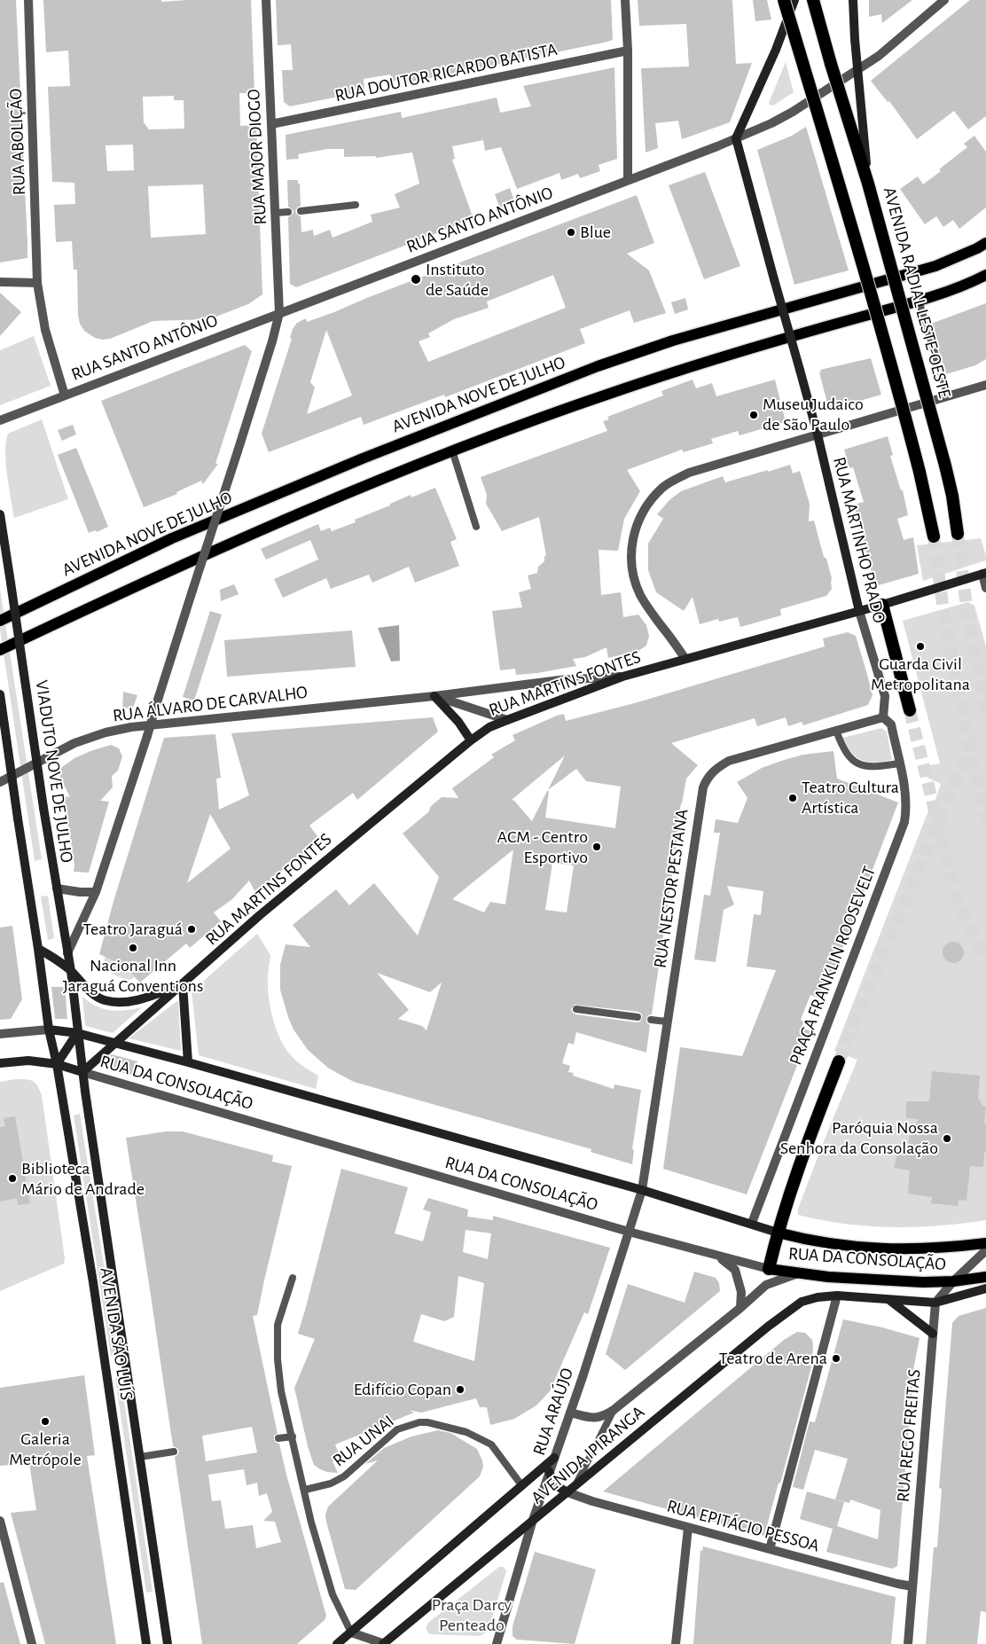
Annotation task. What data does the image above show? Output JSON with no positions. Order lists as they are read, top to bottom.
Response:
{
  "streets": {
    "highway": ["AVENIDA RADIAL LESTE-OESTE"],
    "main road": [
      "AVENIDA NOVE DE JULHO",
      "RUA MARTINHO PRADO",
      "RUA MARTINS FONTES",
      "VIADUTO NOVE DE JULHO",
      "RUA DA CONSOLAÇÃO",
      "AVENIDA SÃO LUÍS",
      "AVENIDA IPIRANGA"
    ],
    "street": [
      "RUA DOUTOR RICARDO BATISTA",
      "RUA ABOLIÇÃO",
      "RUA MAJOR DIOGO",
      "RUA SANTO ANTÔNIO",
      "RUA ÁLVARO DE CARVALHO",
      "RUA NESTOR PESTANA",
      "PRAÇA FRANKLIN ROOSEVELT",
      "RUA ARAÚJO",
      "RUA REGO FREITAS",
      "RUA EPITÁCIO PESSOA"
    ],
    "lane": ["RUA UNAI"]
  },
  "crossings": [
    ["RUA DOUTOR RICARDO BATISTA", "RUA MAJOR DIOGO"],
    ["RUA ABOLIÇÃO", "RUA SANTO ANTÔNIO"],
    ["RUA MAJOR DIOGO", "RUA SANTO ANTÔNIO"],
    ["RUA MAJOR DIOGO", "VIADUTO NOVE DE JULHO"],
    ["RUA SANTO ANTÔNIO", "RUA MARTINHO PRADO"],
    ["RUA MARTINHO PRADO", "RUA MARTINS FONTES"],
    ["RUA MARTINHO PRADO", "RUA NESTOR PESTANA"],
    ["RUA MARTINHO PRADO", "PRAÇA FRANKLIN ROOSEVELT"],
    ["RUA MARTINS FONTES", "RUA ÁLVARO DE CARVALHO"],
    ["RUA MARTINS FONTES", "VIADUTO NOVE DE JULHO"],
    ["RUA MARTINS FONTES", "RUA DA CONSOLAÇÃO"],
    ["RUA MARTINS FONTES", "AVENIDA SÃO LUÍS"],
    ["VIADUTO NOVE DE JULHO", "RUA DA CONSOLAÇÃO"],
    ["VIADUTO NOVE DE JULHO", "AVENIDA SÃO LUÍS"],
    ["RUA NESTOR PESTANA", "PRAÇA FRANKLIN ROOSEVELT"],
    ["RUA NESTOR PESTANA", "RUA DA CONSOLAÇÃO"],
    ["RUA NESTOR PESTANA", "RUA ARAÚJO"],
    ["PRAÇA FRANKLIN ROOSEVELT", "RUA DA CONSOLAÇÃO"],
    ["RUA DA CONSOLAÇÃO", "AVENIDA SÃO LUÍS"],
    ["RUA DA CONSOLAÇÃO", "RUA ARAÚJO"],
    ["RUA DA CONSOLAÇÃO", "RUA REGO FREITAS"],
    ["RUA DA CONSOLAÇÃO", "AVENIDA IPIRANGA"],
    ["RUA ARAÚJO", "AVENIDA IPIRANGA"],
    ["RUA REGO FREITAS", "RUA EPITÁCIO PESSOA"],
    ["RUA UNAI", "AVENIDA IPIRANGA"],
    ["AVENIDA IPIRANGA", "RUA EPITÁCIO PESSOA"]
  ],
  "parks": ["Praça Darcy Penteado"],
  "places": [
    "Blue",
    "Instituto de Saúde",
    "Museu Judaico de São Paulo",
    "Guarda Civil Metropolitana",
    "Teatro Cultura Artística",
    "ACM - Centro Esportivo",
    "Teatro Jaraguá",
    "Nacional Inn Jaraguá Conventions",
    "Paróquia Nossa Senhora da Consolação",
    "Biblioteca Mário de Andrade",
    "Teatro de Arena",
    "Edifício Copan",
    "Galeria Metrópole"
  ]
}
